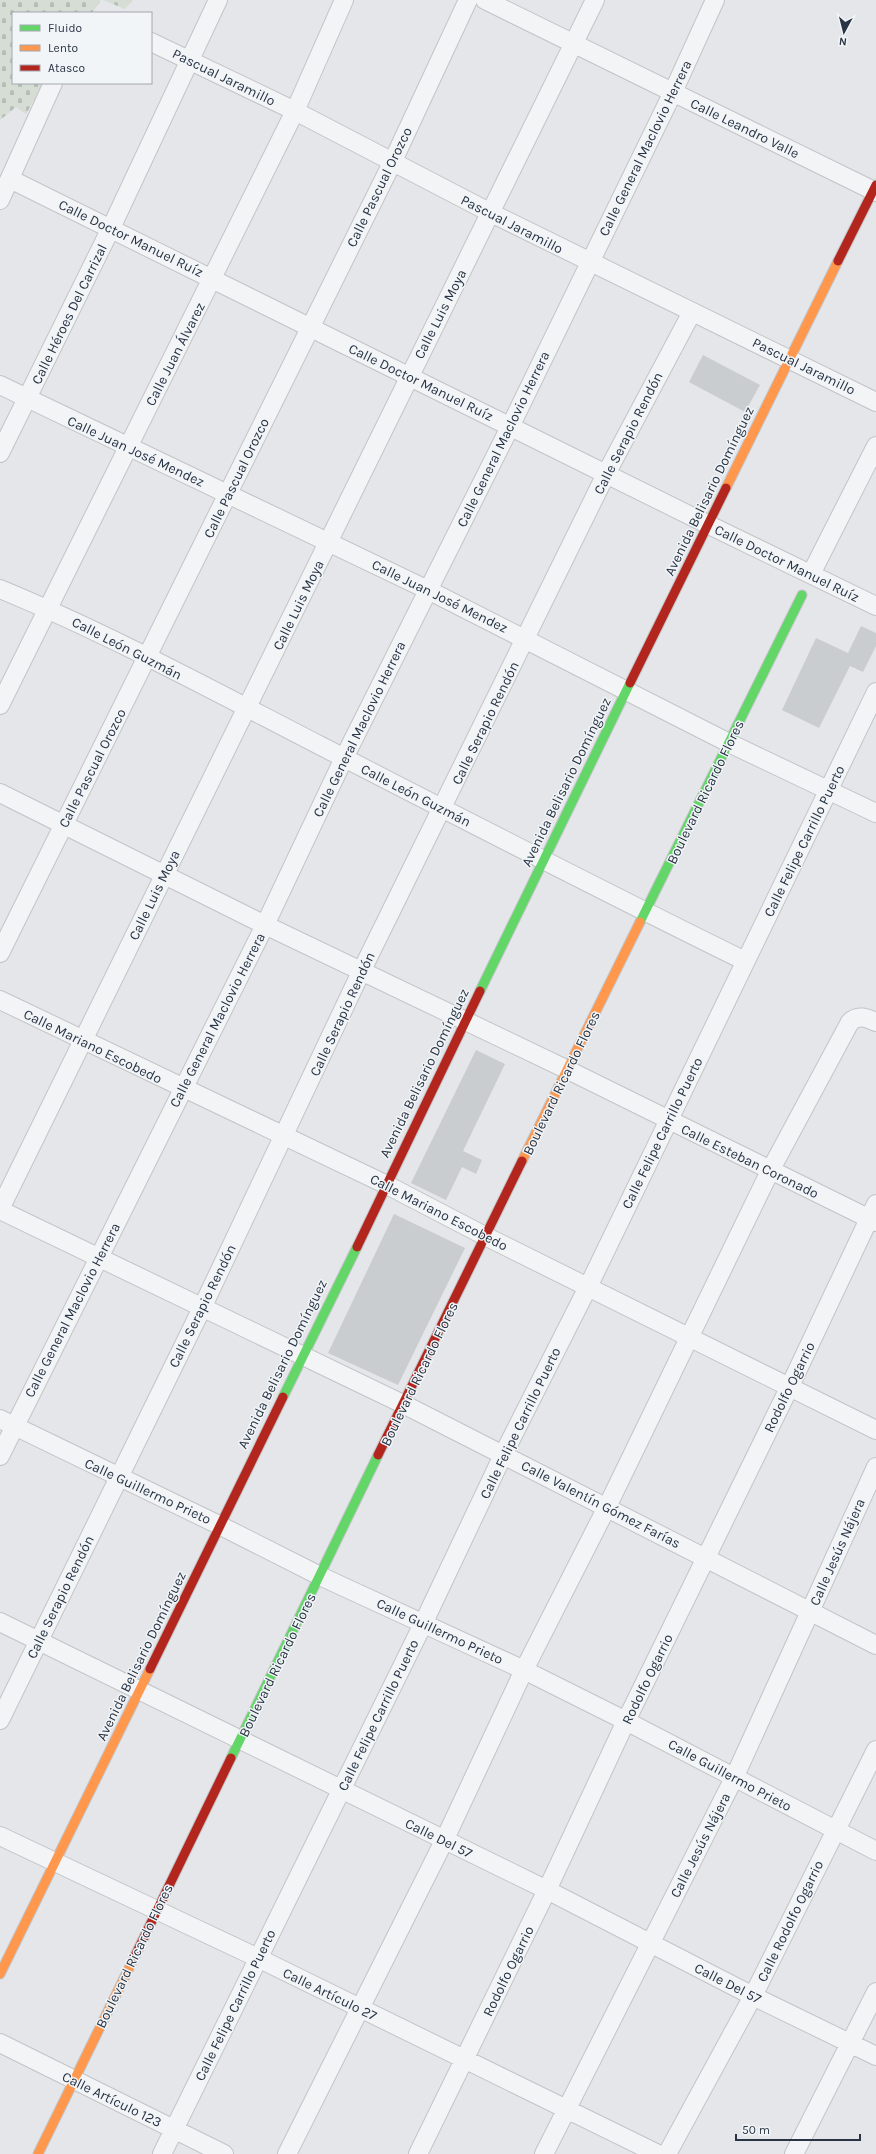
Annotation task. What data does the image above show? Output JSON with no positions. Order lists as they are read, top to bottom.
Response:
{
  "streets": {
    "street": [
      "Pascual Jaramillo",
      "Calle Leandro Valle",
      "Calle General Maclovio Herrera",
      "Calle Pascual Orozco",
      "Calle Doctor Manuel Ruíz",
      "Calle Héroes Del Carrizal",
      "Calle Luis Moya",
      "Calle Juan Álvarez",
      "Calle Serapio Rendón",
      "Calle Juan José Mendez",
      "Avenida Belisario Domínguez",
      "Calle León Guzmán",
      "Boulevard Ricardo Flores",
      "Calle Felipe Carrillo Puerto",
      "Calle Mariano Escobedo",
      "Calle Esteban Coronado",
      "Rodolfo Ogarrio",
      "Calle Guillermo Prieto",
      "Calle Valentín Gómez Farías",
      "Calle Jesús Nájera",
      "Calle Del 57",
      "Calle Rodolfo Ogarrio",
      "Calle Artículo 27",
      "Calle Artículo 123"
    ]
  },
  "crossings": [
    ["Pascual Jaramillo", "Calle General Maclovio Herrera"],
    ["Pascual Jaramillo", "Calle Pascual Orozco"],
    ["Pascual Jaramillo", "Calle Héroes Del Carrizal"],
    ["Pascual Jaramillo", "Calle Luis Moya"],
    ["Pascual Jaramillo", "Calle Juan Álvarez"],
    ["Pascual Jaramillo", "Calle Serapio Rendón"],
    ["Pascual Jaramillo", "Avenida Belisario Domínguez"],
    ["Calle Leandro Valle", "Calle General Maclovio Herrera"],
    ["Calle Leandro Valle", "Calle Luis Moya"],
    ["Calle Leandro Valle", "Avenida Belisario Domínguez"],
    ["Calle General Maclovio Herrera", "Calle Doctor Manuel Ruíz"],
    ["Calle General Maclovio Herrera", "Calle Juan José Mendez"],
    ["Calle General Maclovio Herrera", "Calle León Guzmán"],
    ["Calle General Maclovio Herrera", "Calle Mariano Escobedo"],
    ["Calle General Maclovio Herrera", "Calle Esteban Coronado"],
    ["Calle General Maclovio Herrera", "Calle Guillermo Prieto"],
    ["Calle General Maclovio Herrera", "Calle Valentín Gómez Farías"],
    ["Calle Pascual Orozco", "Calle Doctor Manuel Ruíz"],
    ["Calle Pascual Orozco", "Calle Juan José Mendez"],
    ["Calle Pascual Orozco", "Calle León Guzmán"],
    ["Calle Pascual Orozco", "Calle Esteban Coronado"],
    ["Calle Doctor Manuel Ruíz", "Calle Héroes Del Carrizal"],
    ["Calle Doctor Manuel Ruíz", "Calle Luis Moya"],
    ["Calle Doctor Manuel Ruíz", "Calle Juan Álvarez"],
    ["Calle Doctor Manuel Ruíz", "Calle Serapio Rendón"],
    ["Calle Doctor Manuel Ruíz", "Avenida Belisario Domínguez"],
    ["Calle Héroes Del Carrizal", "Calle Juan José Mendez"],
    ["Calle Luis Moya", "Calle Juan José Mendez"],
    ["Calle Luis Moya", "Calle León Guzmán"],
    ["Calle Luis Moya", "Calle Mariano Escobedo"],
    ["Calle Luis Moya", "Calle Esteban Coronado"],
    ["Calle Luis Moya", "Calle Valentín Gómez Farías"],
    ["Calle Juan Álvarez", "Calle Juan José Mendez"],
    ["Calle Juan Álvarez", "Calle León Guzmán"],
    ["Calle Serapio Rendón", "Calle Juan José Mendez"],
    ["Calle Serapio Rendón", "Calle León Guzmán"],
    ["Calle Serapio Rendón", "Calle Mariano Escobedo"],
    ["Calle Serapio Rendón", "Calle Esteban Coronado"],
    ["Calle Serapio Rendón", "Calle Guillermo Prieto"],
    ["Calle Serapio Rendón", "Calle Valentín Gómez Farías"],
    ["Calle Serapio Rendón", "Calle Del 57"],
    ["Calle Juan José Mendez", "Avenida Belisario Domínguez"],
    ["Calle Juan José Mendez", "Boulevard Ricardo Flores"],
    ["Calle Juan José Mendez", "Calle Felipe Carrillo Puerto"],
    ["Avenida Belisario Domínguez", "Calle León Guzmán"],
    ["Avenida Belisario Domínguez", "Calle Mariano Escobedo"],
    ["Avenida Belisario Domínguez", "Calle Esteban Coronado"],
    ["Avenida Belisario Domínguez", "Calle Guillermo Prieto"],
    ["Avenida Belisario Domínguez", "Calle Valentín Gómez Farías"],
    ["Avenida Belisario Domínguez", "Calle Del 57"],
    ["Avenida Belisario Domínguez", "Calle Artículo 27"],
    ["Calle León Guzmán", "Boulevard Ricardo Flores"],
    ["Calle León Guzmán", "Calle Felipe Carrillo Puerto"],
    ["Boulevard Ricardo Flores", "Calle Mariano Escobedo"],
    ["Boulevard Ricardo Flores", "Calle Esteban Coronado"],
    ["Boulevard Ricardo Flores", "Calle Guillermo Prieto"],
    ["Boulevard Ricardo Flores", "Calle Valentín Gómez Farías"],
    ["Boulevard Ricardo Flores", "Calle Del 57"],
    ["Boulevard Ricardo Flores", "Calle Artículo 27"],
    ["Boulevard Ricardo Flores", "Calle Artículo 123"],
    ["Calle Felipe Carrillo Puerto", "Calle Mariano Escobedo"],
    ["Calle Felipe Carrillo Puerto", "Calle Esteban Coronado"],
    ["Calle Felipe Carrillo Puerto", "Calle Guillermo Prieto"],
    ["Calle Felipe Carrillo Puerto", "Calle Valentín Gómez Farías"],
    ["Calle Felipe Carrillo Puerto", "Calle Del 57"],
    ["Calle Felipe Carrillo Puerto", "Calle Artículo 27"],
    ["Calle Felipe Carrillo Puerto", "Calle Artículo 123"],
    ["Calle Mariano Escobedo", "Rodolfo Ogarrio"],
    ["Calle Esteban Coronado", "Rodolfo Ogarrio"],
    ["Rodolfo Ogarrio", "Calle Guillermo Prieto"],
    ["Rodolfo Ogarrio", "Calle Valentín Gómez Farías"],
    ["Rodolfo Ogarrio", "Calle Del 57"],
    ["Rodolfo Ogarrio", "Calle Artículo 27"],
    ["Calle Guillermo Prieto", "Calle Jesús Nájera"],
    ["Calle Guillermo Prieto", "Calle Rodolfo Ogarrio"],
    ["Calle Valentín Gómez Farías", "Calle Jesús Nájera"],
    ["Calle Jesús Nájera", "Calle Del 57"],
    ["Calle Jesús Nájera", "Calle Artículo 27"],
    ["Calle Del 57", "Calle Rodolfo Ogarrio"]
  ],
  "legend": ["Fluido", "Lento", "Atasco"],
  "scale_bar": "50 m",
  "north": "bottom"
}
